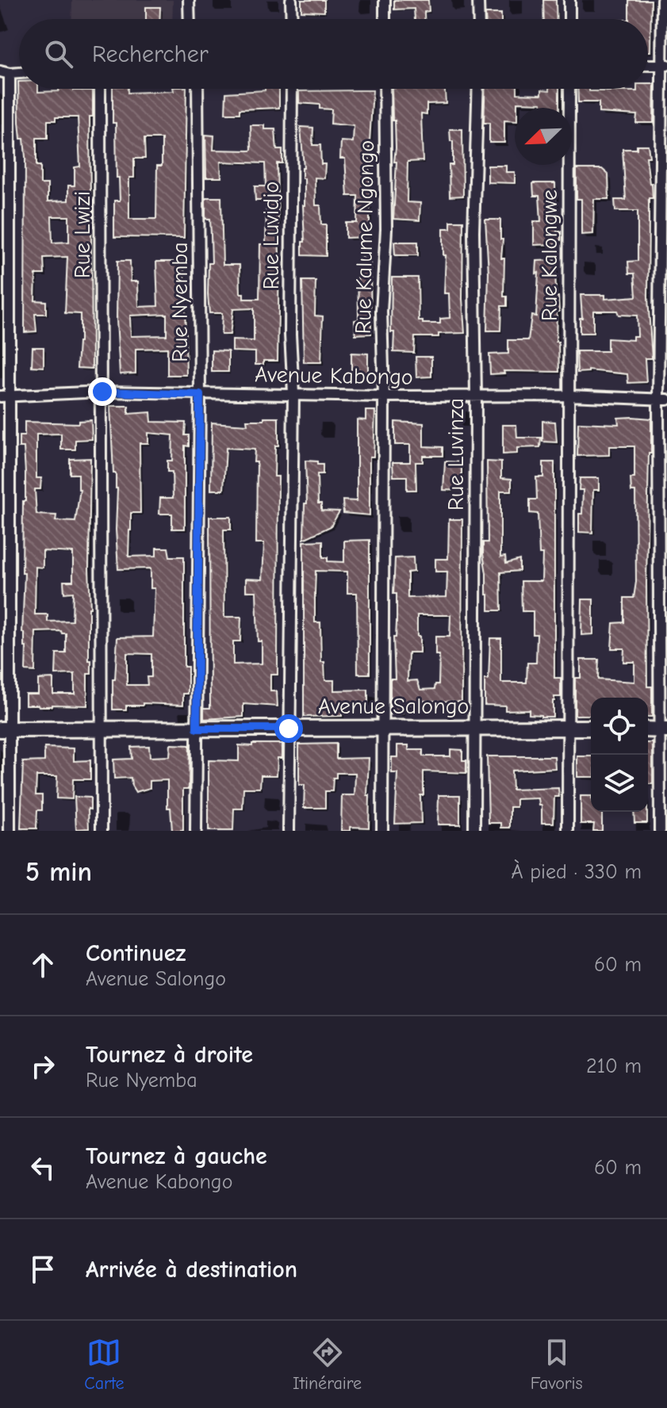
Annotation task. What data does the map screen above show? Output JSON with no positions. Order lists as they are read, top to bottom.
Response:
{
  "streets": {
    "street": [
      "Rue Lwizi",
      "Rue Luvidjo",
      "Rue Kalume Ngongo",
      "Rue Kalongwe",
      "Rue Nyemba",
      "Avenue Kabongo",
      "Rue Luvinza",
      "Avenue Salongo"
    ]
  },
  "crossings": [
    ["Rue Lwizi", "Avenue Kabongo"],
    ["Rue Lwizi", "Avenue Salongo"],
    ["Rue Luvidjo", "Avenue Kabongo"],
    ["Rue Luvidjo", "Avenue Salongo"],
    ["Rue Kalume Ngongo", "Avenue Kabongo"],
    ["Rue Kalume Ngongo", "Avenue Salongo"],
    ["Rue Kalongwe", "Avenue Kabongo"],
    ["Rue Kalongwe", "Avenue Salongo"],
    ["Rue Nyemba", "Avenue Kabongo"],
    ["Rue Nyemba", "Avenue Salongo"],
    ["Avenue Kabongo", "Rue Luvinza"],
    ["Rue Luvinza", "Avenue Salongo"]
  ],
  "north": "bottom left",
  "page": {
    "search": "Rechercher",
    "heading": ["5 min", "À pied · 330 m"],
    "list": [
      ["Continuez", "Avenue Salongo", "60 m"],
      ["Tournez à droite", "Rue Nyemba", "210 m"],
      ["Tournez à gauche", "Avenue Kabongo", "60 m"],
      "Arrivée à destination"
    ],
    "nav": ["Carte", "Itinéraire", "Favoris"]
  }
}
